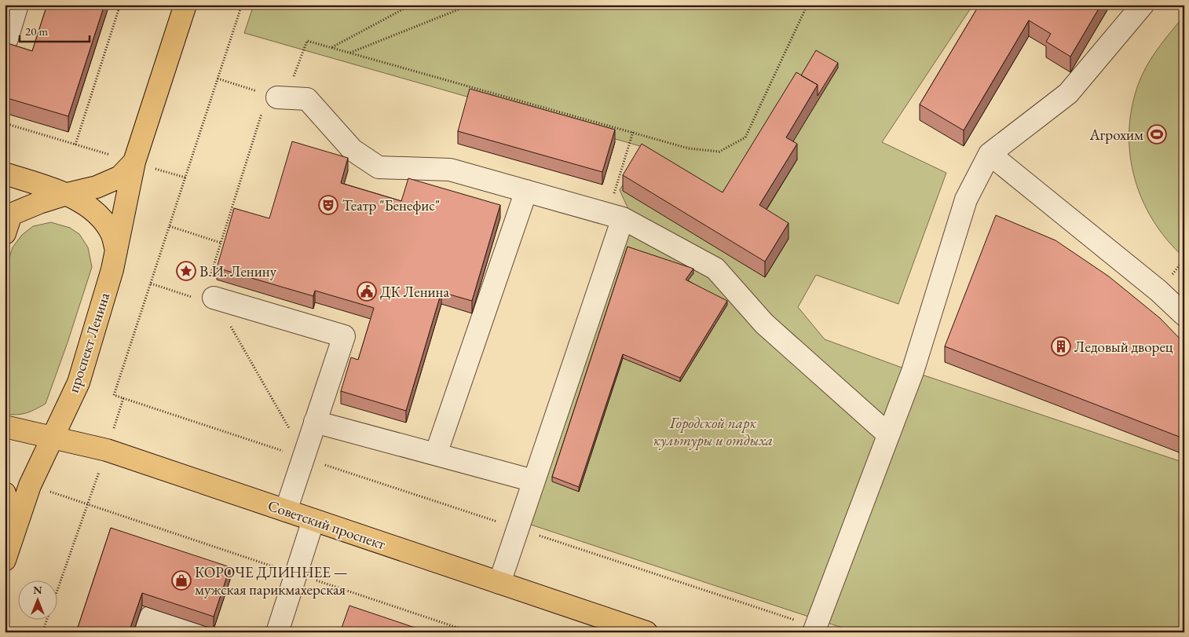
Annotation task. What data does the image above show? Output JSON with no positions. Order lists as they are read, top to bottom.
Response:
{
  "streets": {
    "main road": ["проспект Ленина", "Советский проспект"]
  },
  "crossings": [
    ["проспект Ленина", "Советский проспект"]
  ],
  "parks": ["Городской парк культуры и отдыха"],
  "places": {
    "sports": ["Агрохим"],
    "theatre": ["Театр \"Бенефис\""],
    "place": ["В.И. Ленину"],
    "public building": ["ДК Ленина"],
    "building": ["Ледовый дворец"],
    "shop": ["КОРОЧЕ ДЛИННЕЕ — мужская парикмахерская"]
  },
  "scale_bar": "20 m",
  "north": "top"
}
